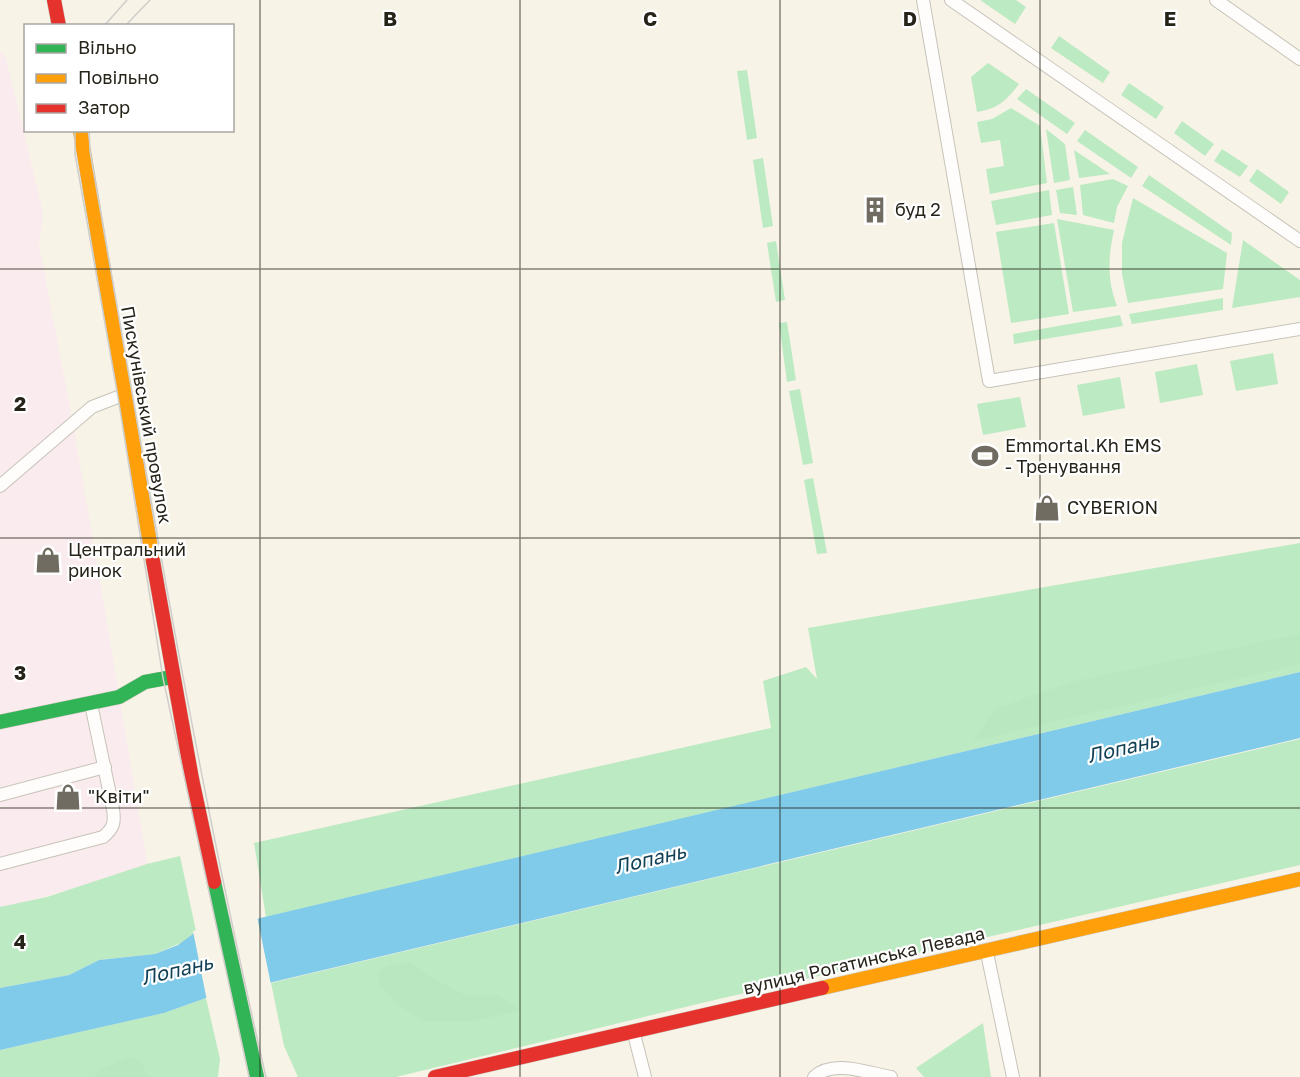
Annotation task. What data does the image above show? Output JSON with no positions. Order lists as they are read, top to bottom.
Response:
{
  "streets": {
    "street": ["Пискунівський провулок", "вулиця Рогатинська Левада"]
  },
  "water": ["Лопань"],
  "places": {
    "building": ["буд 2"],
    "sports": ["Emmortal.Kh EMS - Тренування"],
    "shop": ["CYBERION", "Центральний ринок", "\"Квіти\""]
  },
  "legend": ["Вільно", "Повільно", "Затор"],
  "grid": {
    "columns": [
      "B",
      "C",
      "D",
      "E"
    ],
    "rows": ["2", "3", "4"]
  }
}
